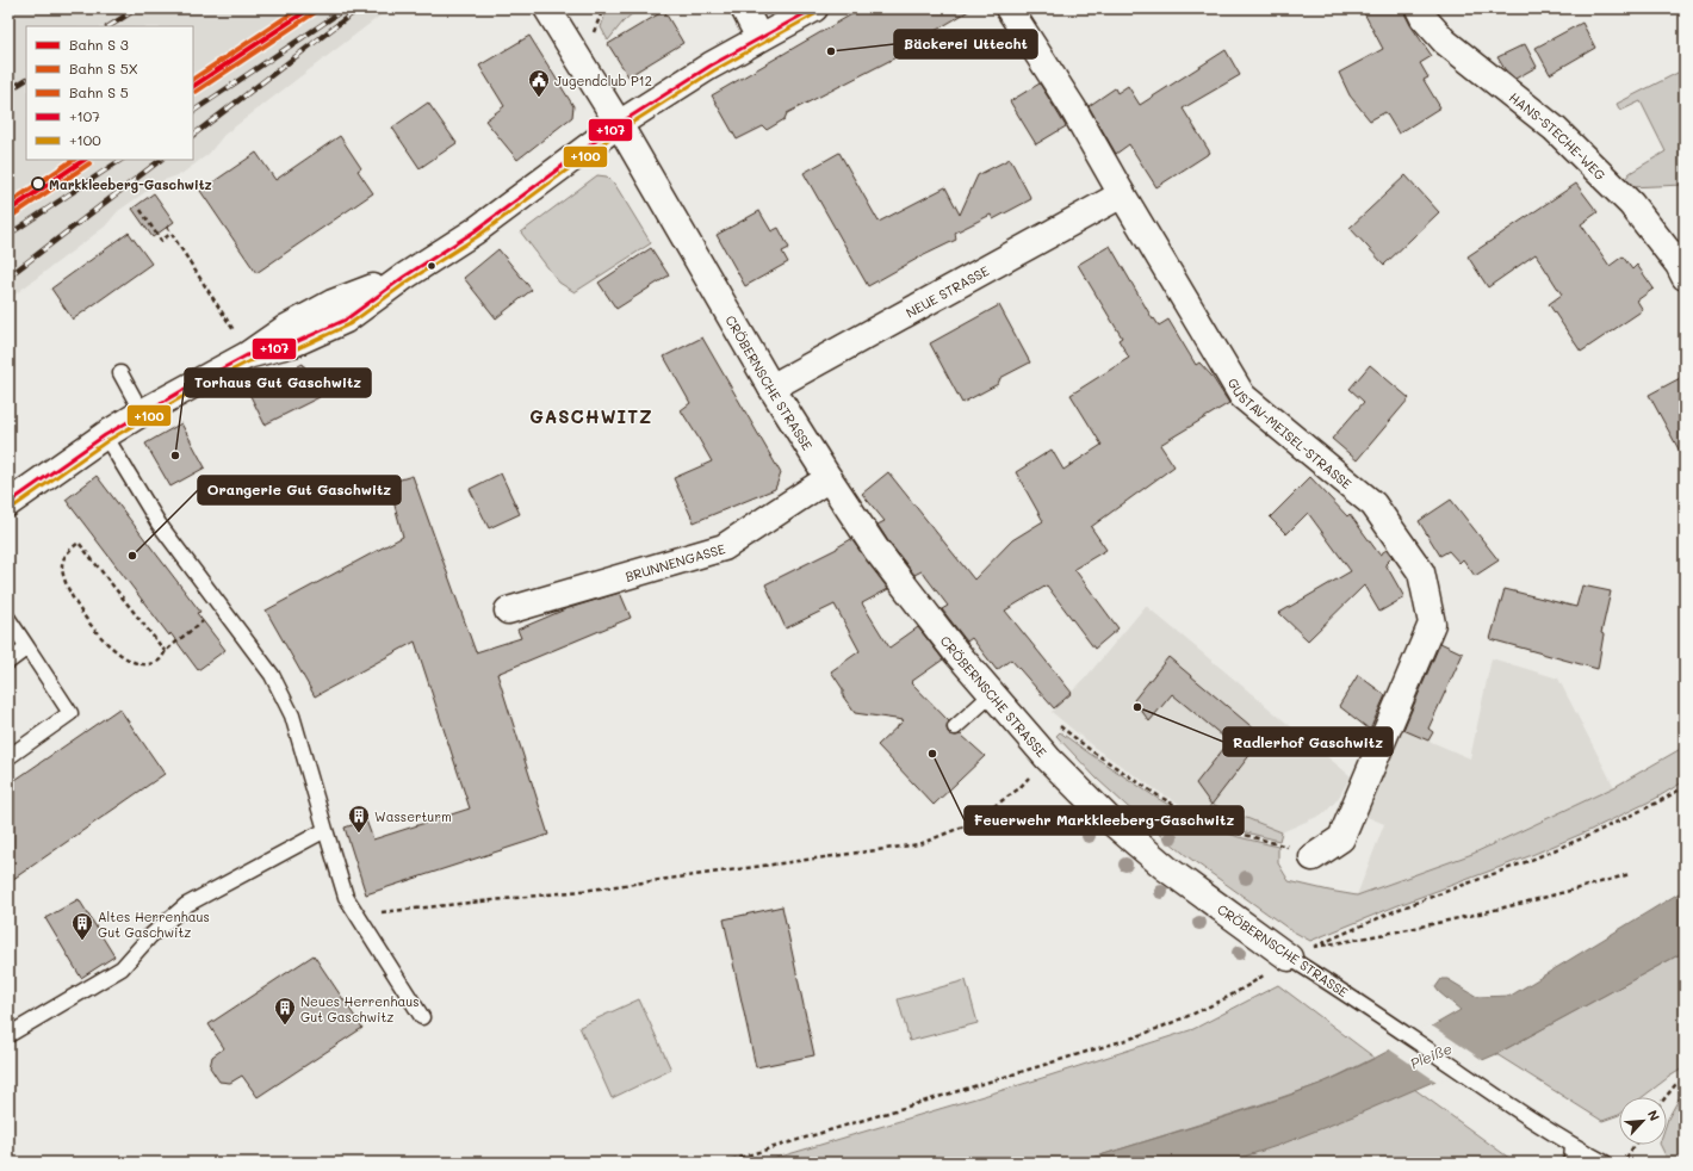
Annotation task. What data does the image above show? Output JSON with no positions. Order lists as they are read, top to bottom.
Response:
{
  "streets": {
    "street": [
      "HANS-STECHE-WEG",
      "NEUE STRASSE",
      "CRÖBERNSCHE STRASSE",
      "GUSTAV-MEISEL-STRASSE",
      "BRUNNENGASSE"
    ]
  },
  "crossings": [
    ["NEUE STRASSE", "CRÖBERNSCHE STRASSE"],
    ["NEUE STRASSE", "GUSTAV-MEISEL-STRASSE"],
    ["CRÖBERNSCHE STRASSE", "BRUNNENGASSE"]
  ],
  "districts": ["GASCHWITZ"],
  "water": ["Pleiße"],
  "places": {
    "other": [
      "Bäckerei Uttecht",
      "Markkleeberg-Gaschwitz",
      "Torhaus Gut Gaschwitz",
      "Orangerie Gut Gaschwitz",
      "Radlerhof Gaschwitz",
      "Feuerwehr Markkleeberg-Gaschwitz"
    ],
    "public building": ["Jugendclub P12"],
    "building": ["Wasserturm", "Altes Herrenhaus Gut Gaschwitz", "Neues Herrenhaus Gut Gaschwitz"]
  },
  "lines": ["transit line +107", "transit line +100"],
  "legend": [
    "Bahn S 3",
    "Bahn S 5X",
    "Bahn S 5",
    "+107",
    "+100"
  ],
  "north": "top right"
}
